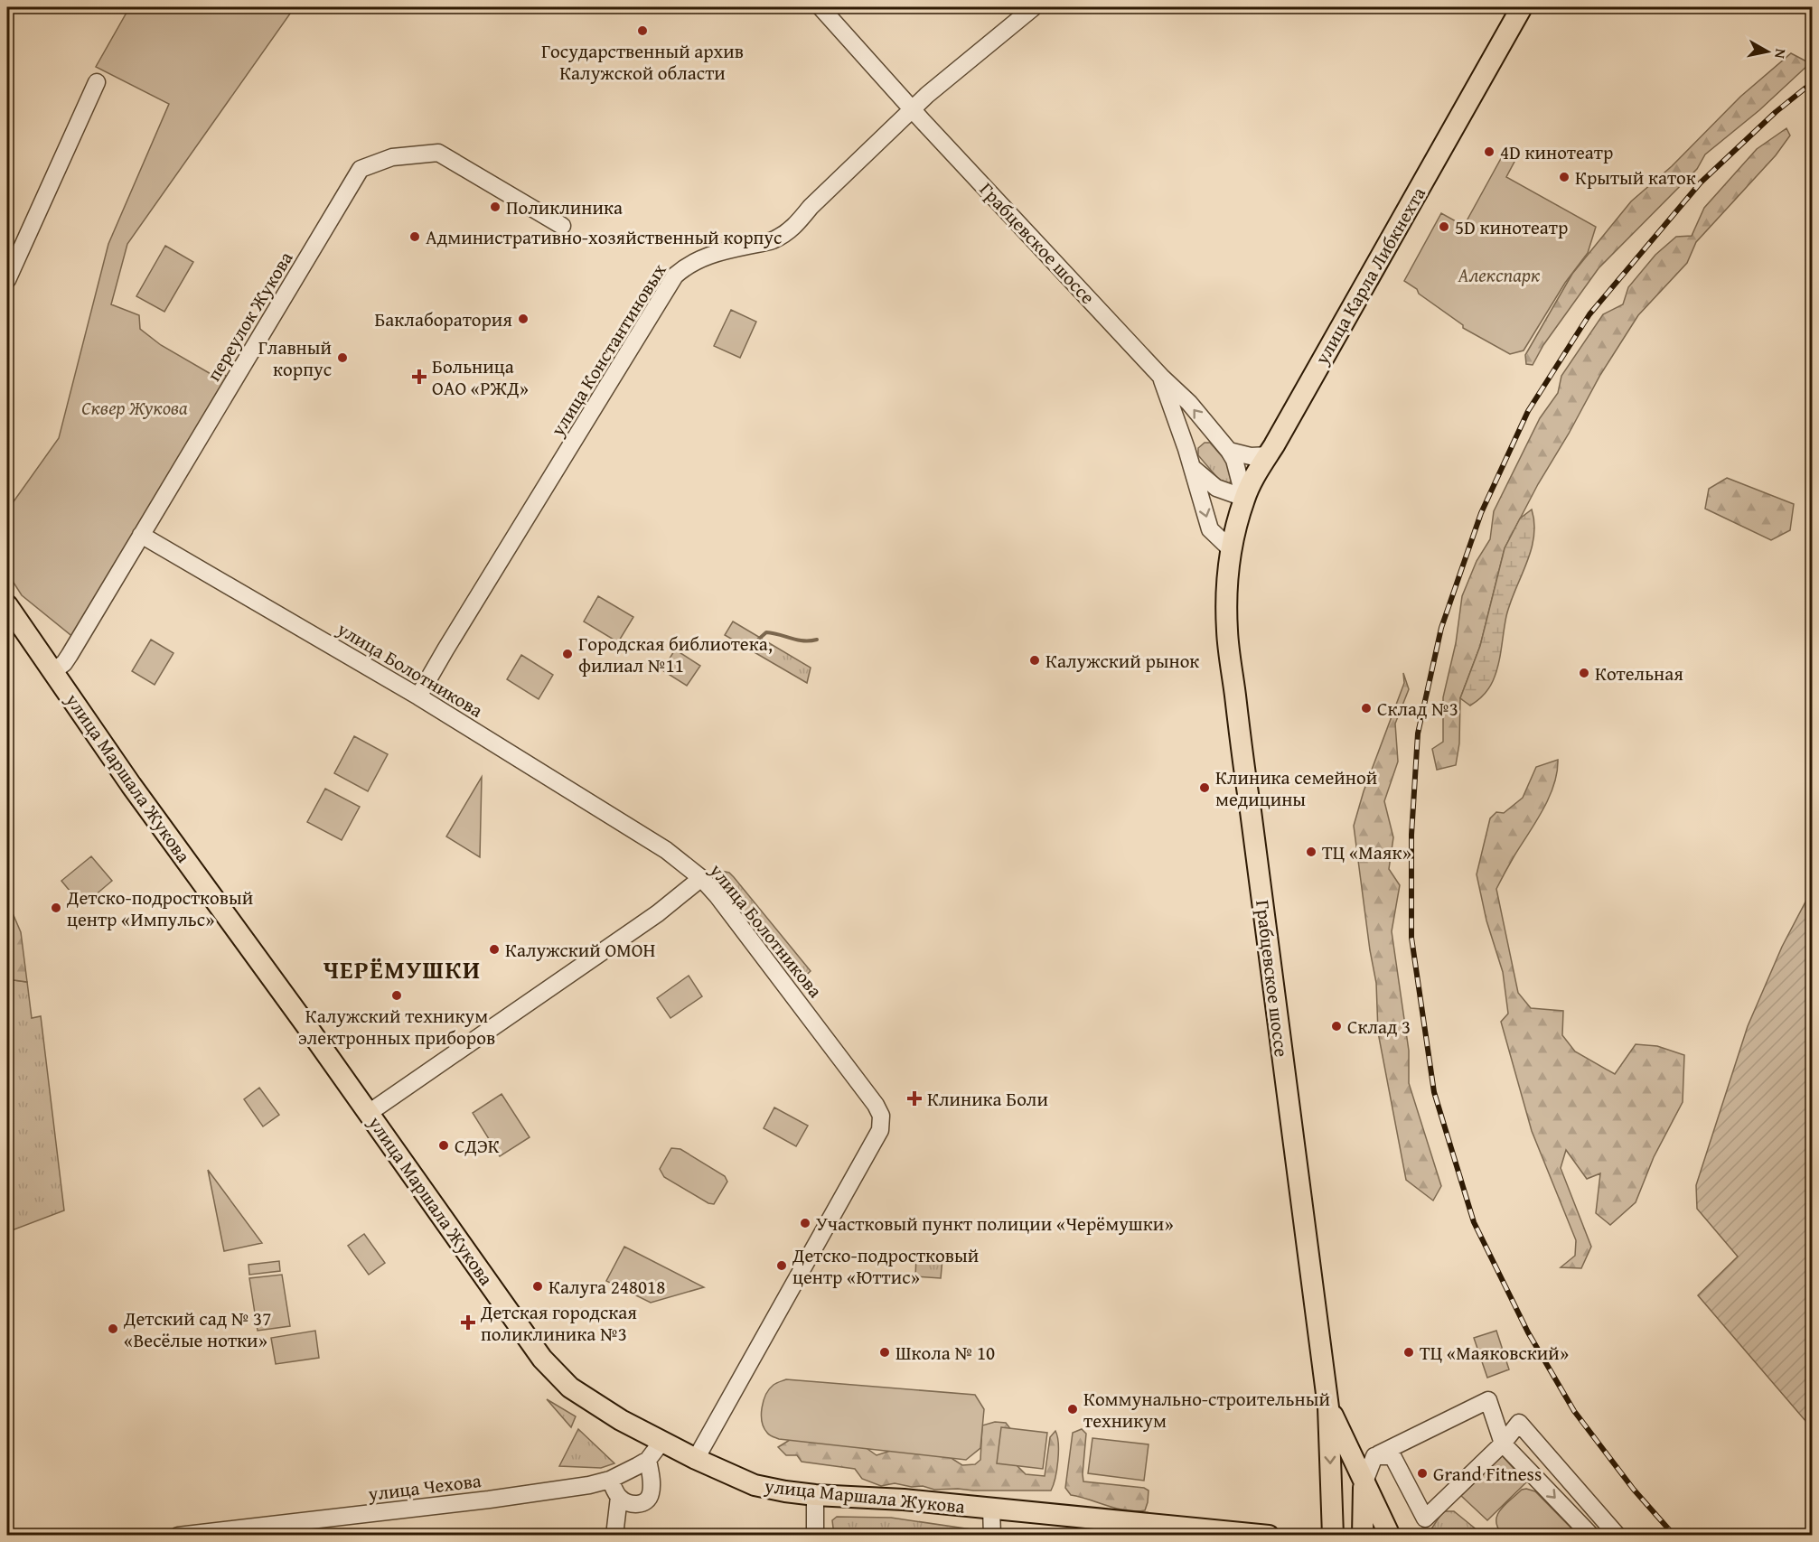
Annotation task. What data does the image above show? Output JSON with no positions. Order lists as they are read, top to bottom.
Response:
{
  "streets": {
    "main road": ["Грабцевское шоссе", "улица Карла Либкнехта", "улица Маршала Жукова"],
    "street": [
      "переулок Жукова",
      "улица Константиновых",
      "улица Болотникова",
      "улица Чехова"
    ]
  },
  "crossings": [
    ["Грабцевское шоссе", "улица Карла Либкнехта"],
    ["Грабцевское шоссе", "улица Константиновых"],
    ["переулок Жукова", "улица Болотникова"],
    ["переулок Жукова", "улица Маршала Жукова"],
    ["улица Константиновых", "улица Болотникова"],
    ["улица Болотникова", "улица Маршала Жукова"],
    ["улица Маршала Жукова", "улица Чехова"]
  ],
  "districts": ["ЧЕРЁМУШКИ"],
  "parks": ["Алекспарк", "Сквер Жукова"],
  "places": {
    "other": [
      "Государственный архив Калужской области",
      "4D кинотеатр",
      "Крытый каток",
      "Поликлиника",
      "5D кинотеатр",
      "Административно-хозяйственный корпус",
      "Баклаборатория",
      "Главный корпус",
      "Городская библиотека, филиал №11",
      "Калужский рынок",
      "Котельная",
      "Склад №3",
      "Клиника семейной медицины",
      "ТЦ «Маяк»",
      "Детско-подростковый центр «Импульс»",
      "Калужский ОМОН",
      "Калужский техникум электронных приборов",
      "Склад 3",
      "СДЭК",
      "Участковый пункт полиции «Черёмушки»",
      "Детско-подростковый центр «Юттис»",
      "Калуга 248018",
      "Детский сад № 37 «Весёлые нотки»",
      "Школа № 10",
      "ТЦ «Маяковский»",
      "Коммунально-строительный техникум",
      "Grand Fitness"
    ],
    "health": ["Больница ОАО «РЖД»", "Клиника Боли", "Детская городская поликлиника №3"]
  },
  "north": "right"
}
